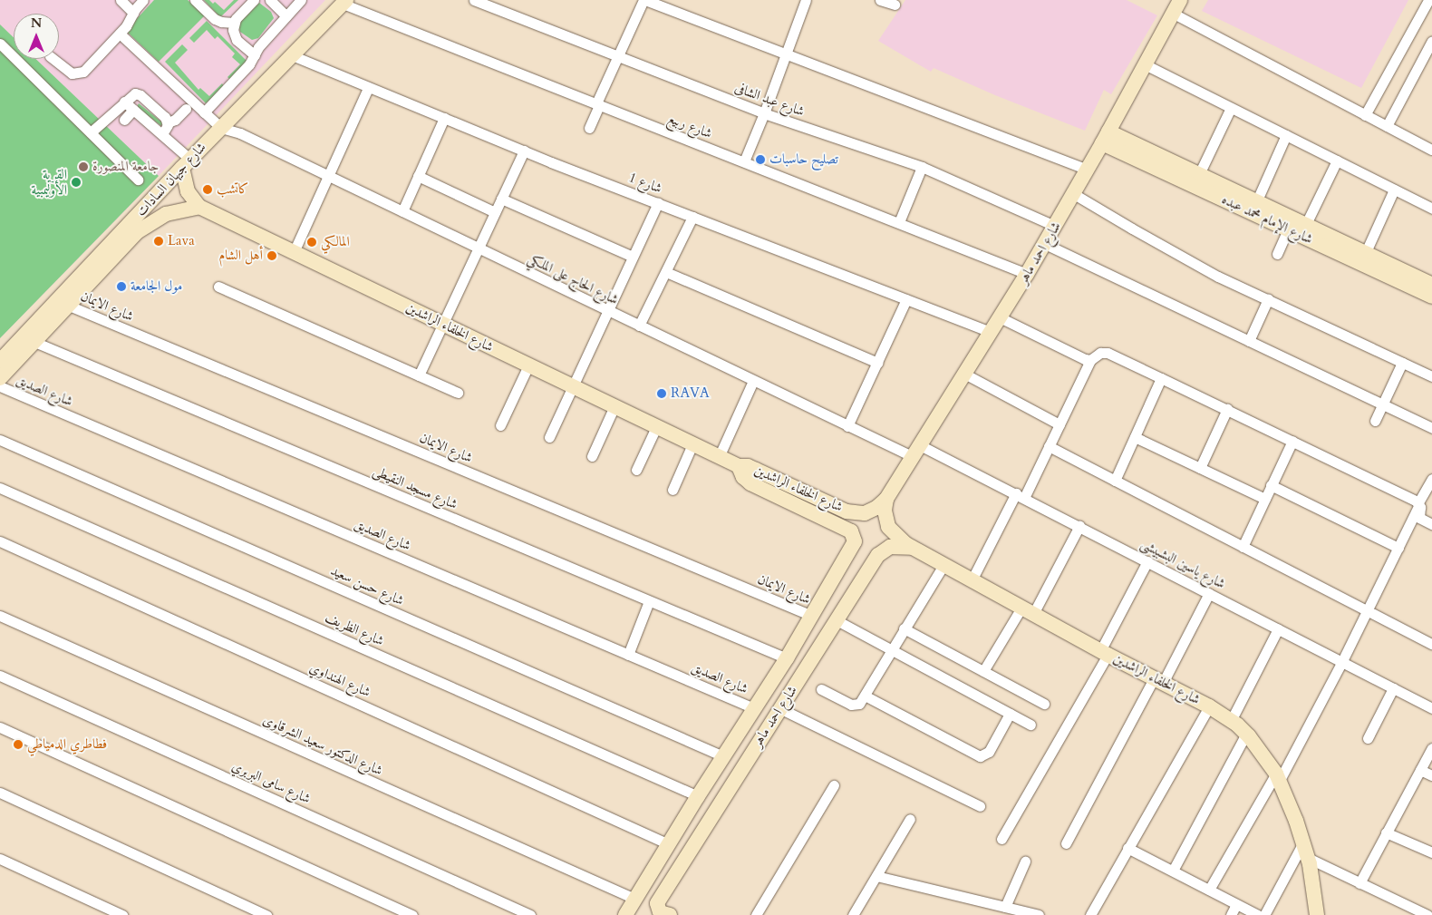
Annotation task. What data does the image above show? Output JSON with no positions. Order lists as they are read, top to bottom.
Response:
{
  "streets": {
    "main road": [
      "شارع جيهان السادات",
      "شارع الإمام محمد عبده",
      "شارع احمد ماهر",
      "شارع الخلفاء الراشدين"
    ],
    "street": [
      "شارع عبد الشافى",
      "شارع ربيع",
      "شارع 1",
      "شارع الحاج على الملكي",
      "شارع الايمان",
      "شارع الصديق",
      "شارع مسجد النقيطى",
      "شارع ياسين البشبيشى",
      "شارع حسن سعيد",
      "شارع الظريف",
      "شارع الهنداوي",
      "شارع الدكتور سعيد الشرقاوى",
      "شارع سامى البربري"
    ]
  },
  "crossings": [
    ["شارع عبد الشافى", "شارع احمد ماهر"],
    ["شارع ربيع", "شارع جيهان السادات"],
    ["شارع ربيع", "شارع احمد ماهر"],
    ["شارع جيهان السادات", "شارع 1"],
    ["شارع جيهان السادات", "شارع الحاج على الملكي"],
    ["شارع جيهان السادات", "شارع الايمان"],
    ["شارع جيهان السادات", "شارع الخلفاء الراشدين"],
    ["شارع جيهان السادات", "شارع مسجد النقيطى"],
    ["شارع 1", "شارع احمد ماهر"],
    ["شارع الإمام محمد عبده", "شارع احمد ماهر"],
    ["شارع احمد ماهر", "شارع الحاج على الملكي"],
    ["شارع احمد ماهر", "شارع الايمان"],
    ["شارع احمد ماهر", "شارع الخلفاء الراشدين"],
    ["شارع احمد ماهر", "شارع الصديق"],
    ["شارع احمد ماهر", "شارع مسجد النقيطى"],
    ["شارع احمد ماهر", "شارع ياسين البشبيشى"],
    ["شارع احمد ماهر", "شارع حسن سعيد"],
    ["شارع احمد ماهر", "شارع الظريف"],
    ["شارع احمد ماهر", "شارع الهنداوي"],
    ["شارع احمد ماهر", "شارع الدكتور سعيد الشرقاوى"],
    ["شارع الحاج على الملكي", "شارع ياسين البشبيشى"]
  ],
  "places": [
    "تصليح حاسبات",
    "جامعة المنصورة",
    "القرية الأوليمبية",
    "كاتشب",
    "Lava",
    "المالكي",
    "أهل الشام",
    "مول الجامعة",
    "RAVA",
    "فطاطري الدمياطي"
  ],
  "north": "top"
}
